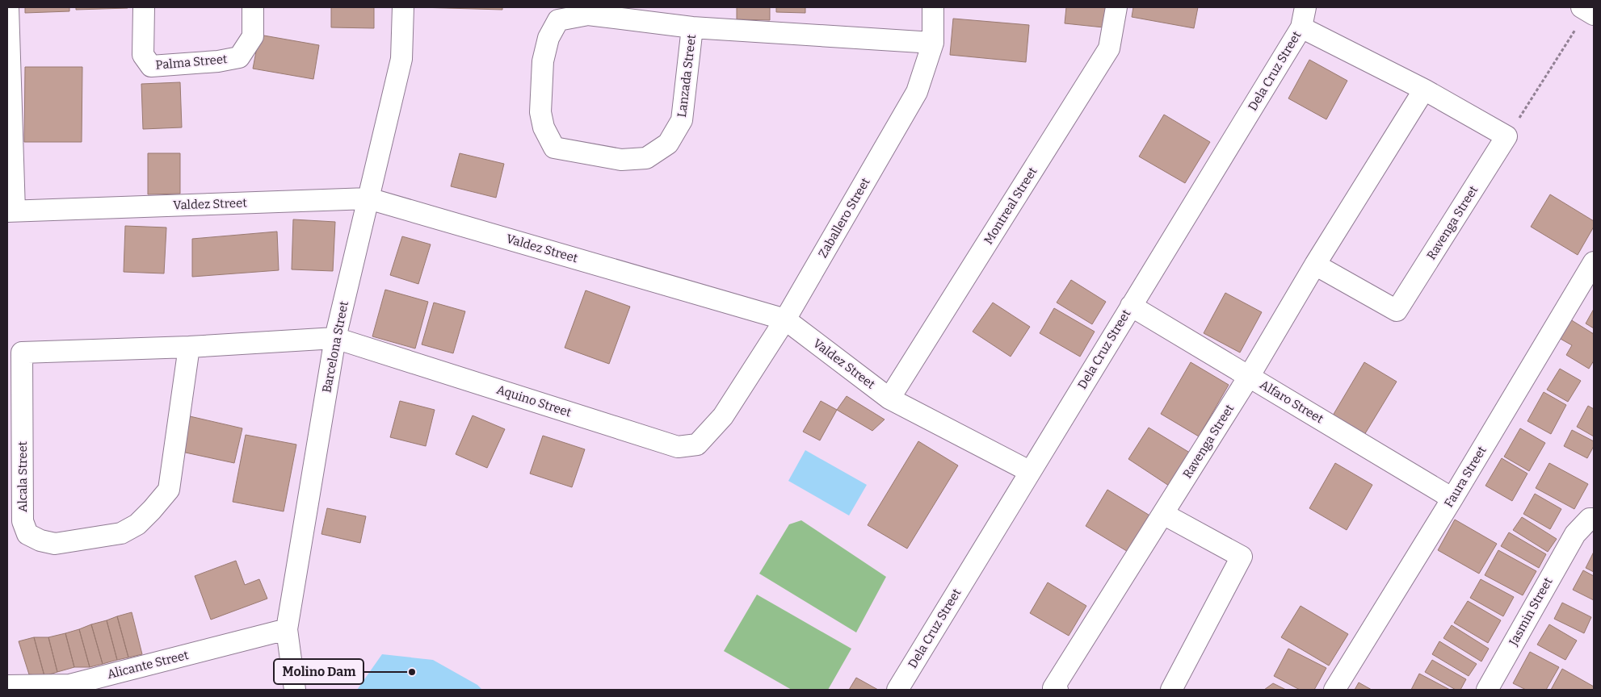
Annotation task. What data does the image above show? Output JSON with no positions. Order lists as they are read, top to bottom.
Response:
{
  "streets": {
    "street": [
      "Palma Street",
      "Dela Cruz Street",
      "Lanzada Street",
      "Valdez Street",
      "Montreal Street",
      "Zaballero Street",
      "Ravenga Street",
      "Barcelona Street",
      "Aquino Street",
      "Alfaro Street",
      "Alcala Street",
      "Faura Street",
      "Jasmin Street",
      "Alicante Street"
    ]
  },
  "crossings": [
    ["Dela Cruz Street", "Valdez Street"],
    ["Dela Cruz Street", "Alfaro Street"],
    ["Lanzada Street", "Zaballero Street"],
    ["Valdez Street", "Montreal Street"],
    ["Valdez Street", "Zaballero Street"],
    ["Valdez Street", "Barcelona Street"],
    ["Zaballero Street", "Aquino Street"],
    ["Ravenga Street", "Alfaro Street"],
    ["Barcelona Street", "Aquino Street"],
    ["Barcelona Street", "Alcala Street"],
    ["Barcelona Street", "Alicante Street"],
    ["Aquino Street", "Alcala Street"],
    ["Alfaro Street", "Faura Street"]
  ],
  "places": ["Molino Dam"]
}
